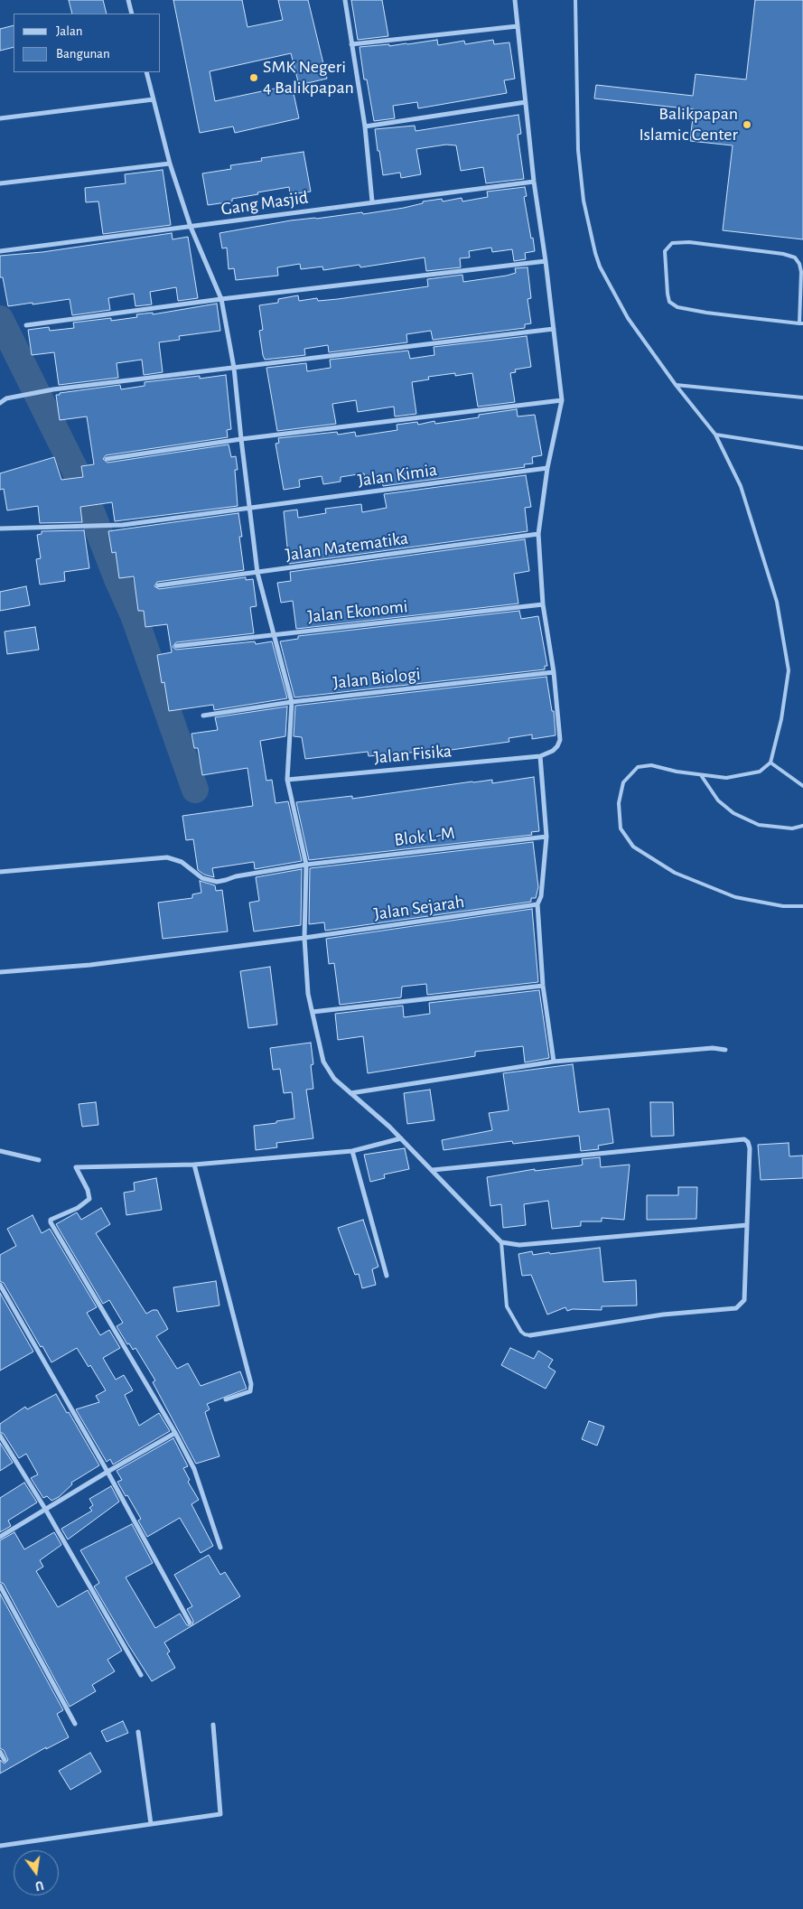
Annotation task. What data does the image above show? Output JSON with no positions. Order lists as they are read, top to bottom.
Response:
{
  "streets": {
    "street": [
      "Gang Masjid",
      "Jalan Kimia",
      "Jalan Matematika",
      "Jalan Ekonomi",
      "Jalan Biologi",
      "Jalan Fisika",
      "Blok L-M",
      "Jalan Sejarah"
    ]
  },
  "places": ["SMK Negeri 4 Balikpapan", "Balikpapan Islamic Center"],
  "legend": ["Jalan", "Bangunan"],
  "north": "bottom"
}
